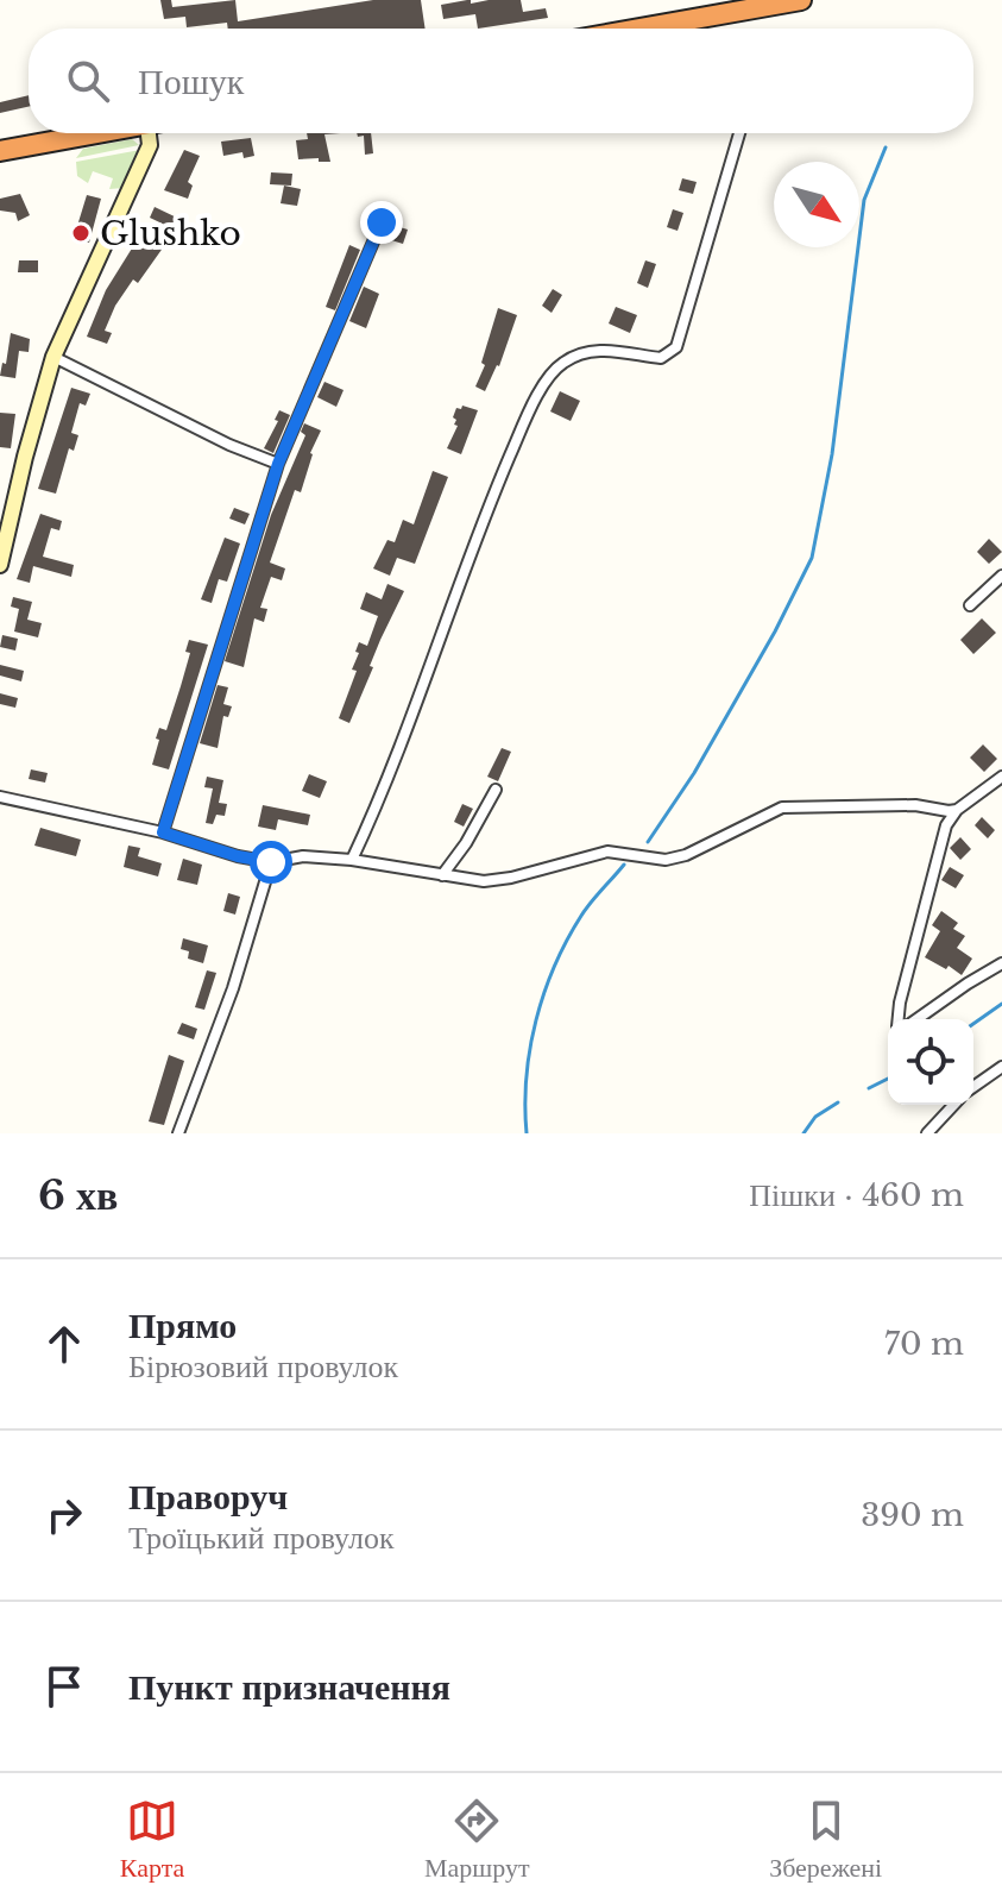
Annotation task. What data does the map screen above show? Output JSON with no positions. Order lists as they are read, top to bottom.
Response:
{
  "places": ["Glushko"],
  "north": "bottom right",
  "page": {
    "search": "Пошук",
    "heading": ["6 хв", "Пішки · 460 m"],
    "list": [
      ["Прямо", "Бірюзовий провулок", "70 m"],
      ["Праворуч", "Троїцький провулок", "390 m"],
      "Пункт призначення"
    ],
    "nav": ["Карта", "Маршрут", "Збережені"]
  }
}
